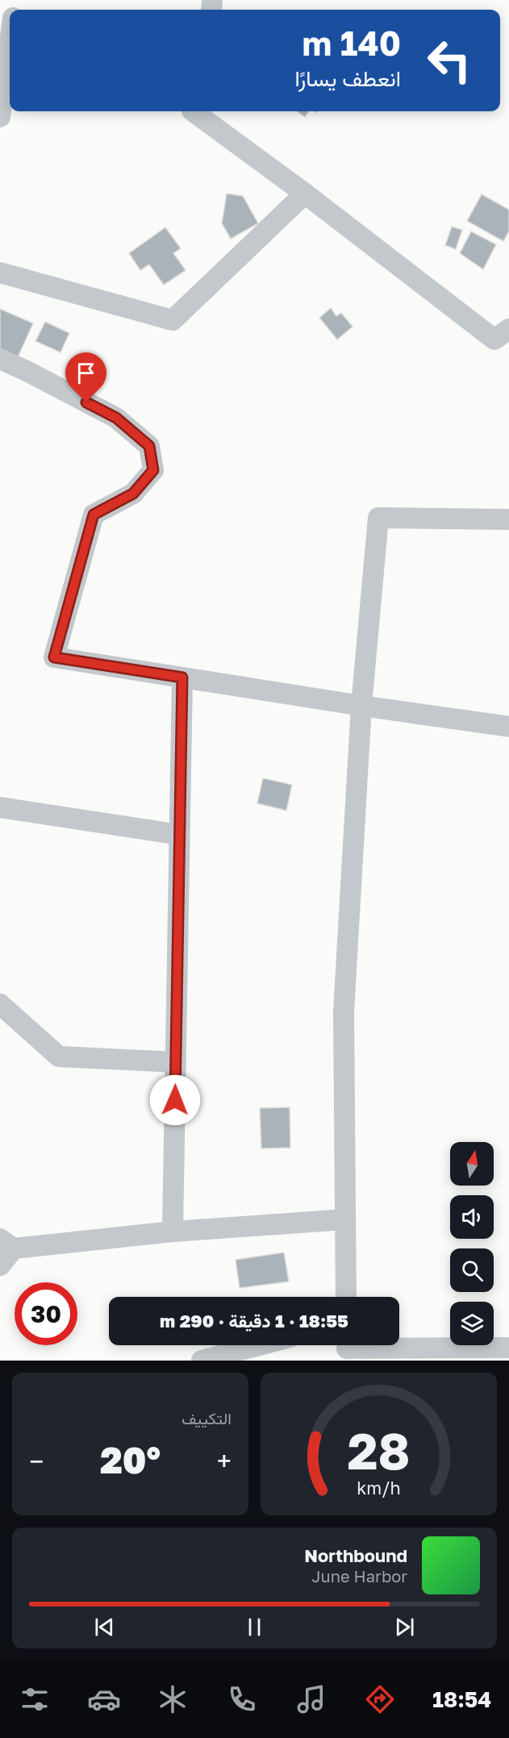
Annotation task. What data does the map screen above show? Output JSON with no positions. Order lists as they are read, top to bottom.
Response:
{
  "north": "top",
  "page": {
    "turn": ["140 m", "انعطف يسارًا"],
    "limit": "30",
    "trip": "18:55 · 1 دقيقة · 290 m",
    "tile": "التكييف",
    "heat": ["−", "20°", "+"],
    "song": ["Northbound", "June Harbor"],
    "tabs": "18:54",
    "gauge": ["28", "km/h"]
  }
}
